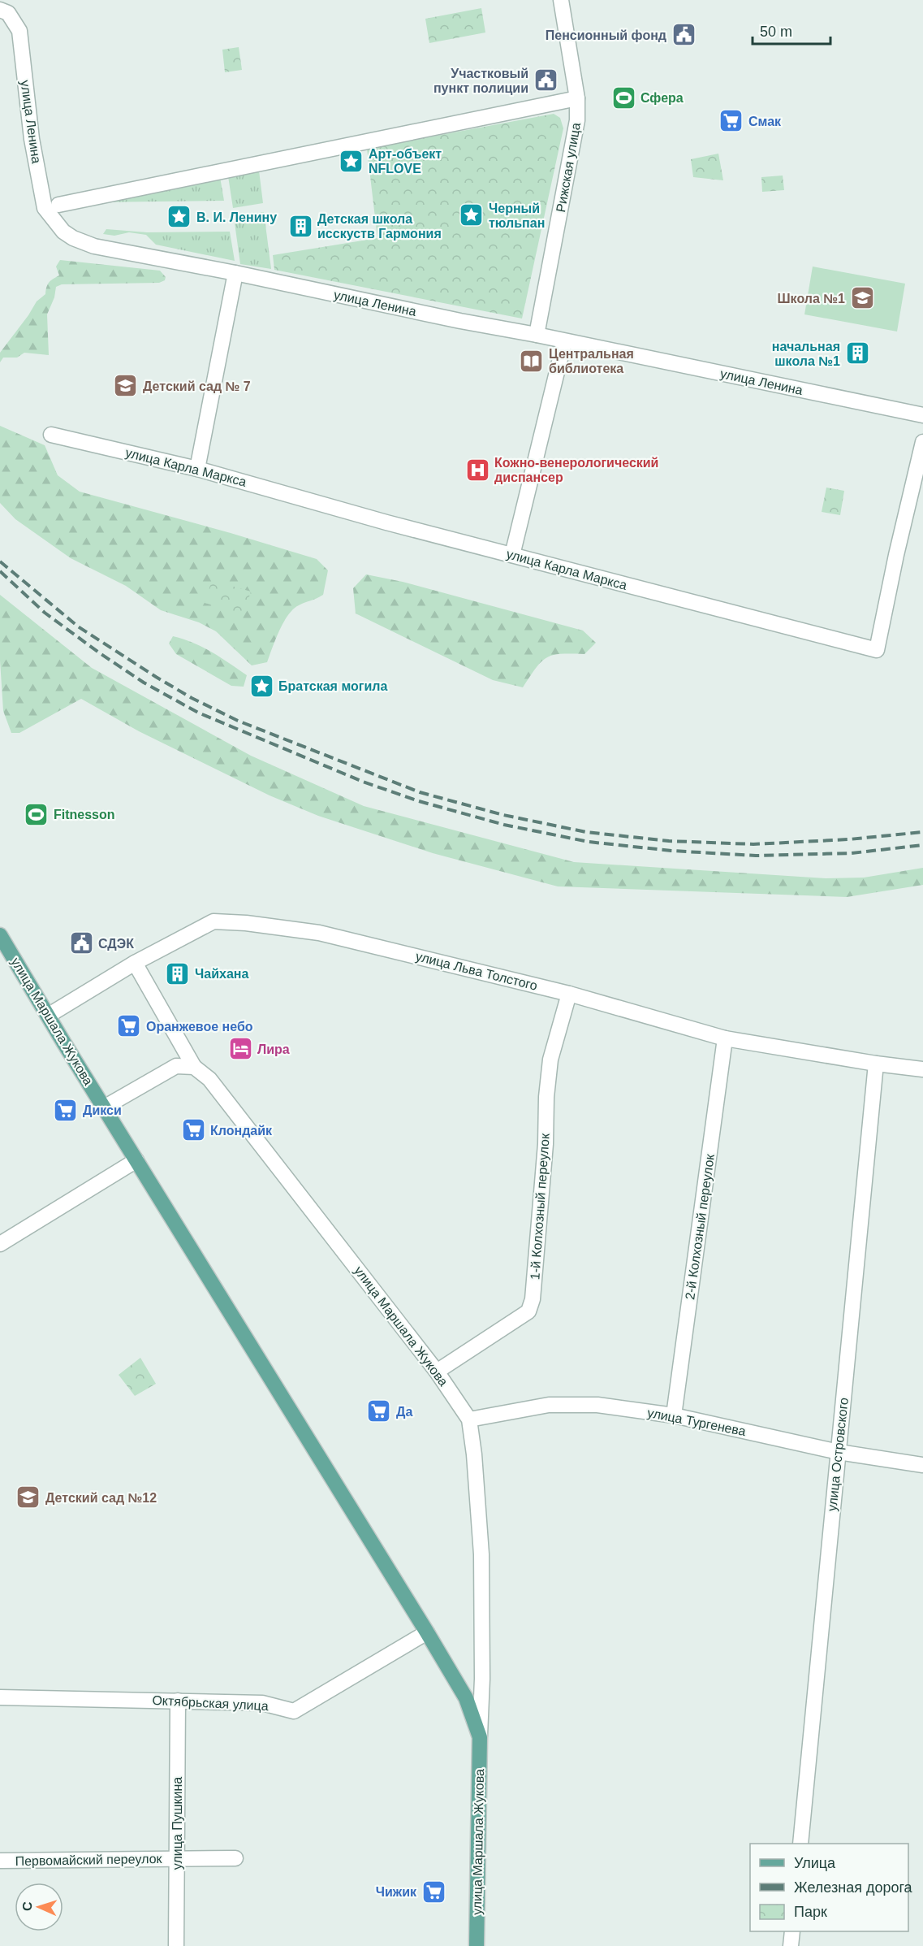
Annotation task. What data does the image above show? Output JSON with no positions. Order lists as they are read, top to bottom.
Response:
{
  "streets": {
    "main road": ["улица Маршала Жукова"],
    "street": [
      "улица Ленина",
      "Рижская улица",
      "улица Карла Маркса",
      "улица Льва Толстого",
      "1-й Колхозный переулок",
      "2-й Колхозный переулок",
      "улица Тургенева",
      "улица Островского",
      "Октябрьская улица",
      "улица Пушкина",
      "Первомайский переулок"
    ]
  },
  "crossings": [
    ["улица Ленина", "Рижская улица"],
    ["улица Льва Толстого", "улица Маршала Жукова"],
    ["улица Льва Толстого", "1-й Колхозный переулок"],
    ["улица Льва Толстого", "2-й Колхозный переулок"],
    ["улица Льва Толстого", "улица Островского"],
    ["улица Маршала Жукова", "1-й Колхозный переулок"],
    ["улица Маршала Жукова", "улица Тургенева"],
    ["улица Маршала Жукова", "Октябрьская улица"],
    ["2-й Колхозный переулок", "улица Тургенева"],
    ["улица Тургенева", "улица Островского"],
    ["Октябрьская улица", "улица Пушкина"],
    ["улица Пушкина", "Первомайский переулок"]
  ],
  "places": {
    "public building": ["Пенсионный фонд", "Участковый пункт полиции", "СДЭК"],
    "sports": ["Сфера", "Fitnesson"],
    "supermarket": [
      "Смак",
      "Оранжевое небо",
      "Дикси",
      "Клондайк",
      "Да",
      "Чижик"
    ],
    "place": [
      "Арт-объект NFLOVE",
      "Черный тюльпан",
      "В. И. Ленину",
      "Братская могила"
    ],
    "building": ["Детская школа исскуств Гармония", "начальная школа №1", "Чайхана"],
    "school or university": ["Школа №1", "Детский сад № 7", "Детский сад №12"],
    "library": ["Центральная библиотека"],
    "hospital": ["Кожно-венерологический диспансер"],
    "hotel": ["Лира"]
  },
  "legend": ["Улица", "Железная дорога", "Парк"],
  "scale_bar": "50 m",
  "north": "left"
}
